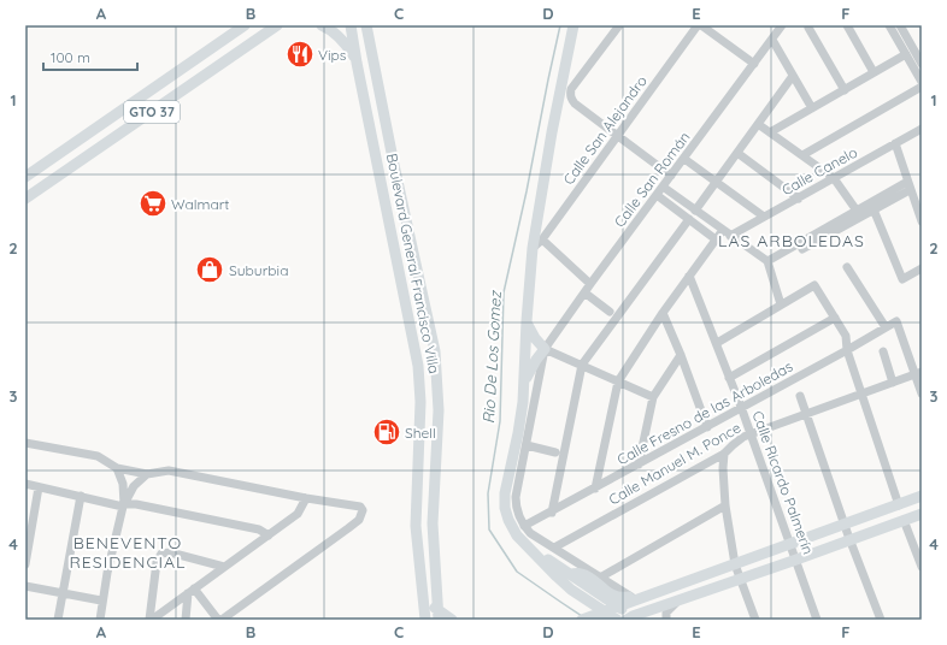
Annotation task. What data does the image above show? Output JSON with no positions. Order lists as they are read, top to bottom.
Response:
{
  "streets": {
    "main road": ["GTO 37", "Boulevard General Francisco Villa"],
    "street": [
      "Calle San Alejandro",
      "Calle Canelo",
      "Calle San Román",
      "Calle Fresno de las Arboledas",
      "Calle Manuel M. Ponce",
      "Calle Ricardo Palmerín"
    ]
  },
  "crossings": [
    ["Calle Canelo", "Calle Ricardo Palmerín"],
    ["Calle Fresno de las Arboledas", "Calle Manuel M. Ponce"],
    ["Calle Fresno de las Arboledas", "Calle Ricardo Palmerín"],
    ["Calle Manuel M. Ponce", "Calle Ricardo Palmerín"]
  ],
  "districts": ["LAS ARBOLEDAS", "BENEVENTO RESIDENCIAL"],
  "water": ["Rio De Los Gomez"],
  "places": {
    "restaurant": ["Vips"],
    "supermarket": ["Walmart"],
    "shop": ["Suburbia"],
    "fuel station": ["Shell"]
  },
  "scale_bar": "100 m",
  "grid": {
    "columns": [
      "A",
      "B",
      "C",
      "D",
      "E",
      "F"
    ],
    "rows": [
      "1",
      "2",
      "3",
      "4"
    ]
  }
}
